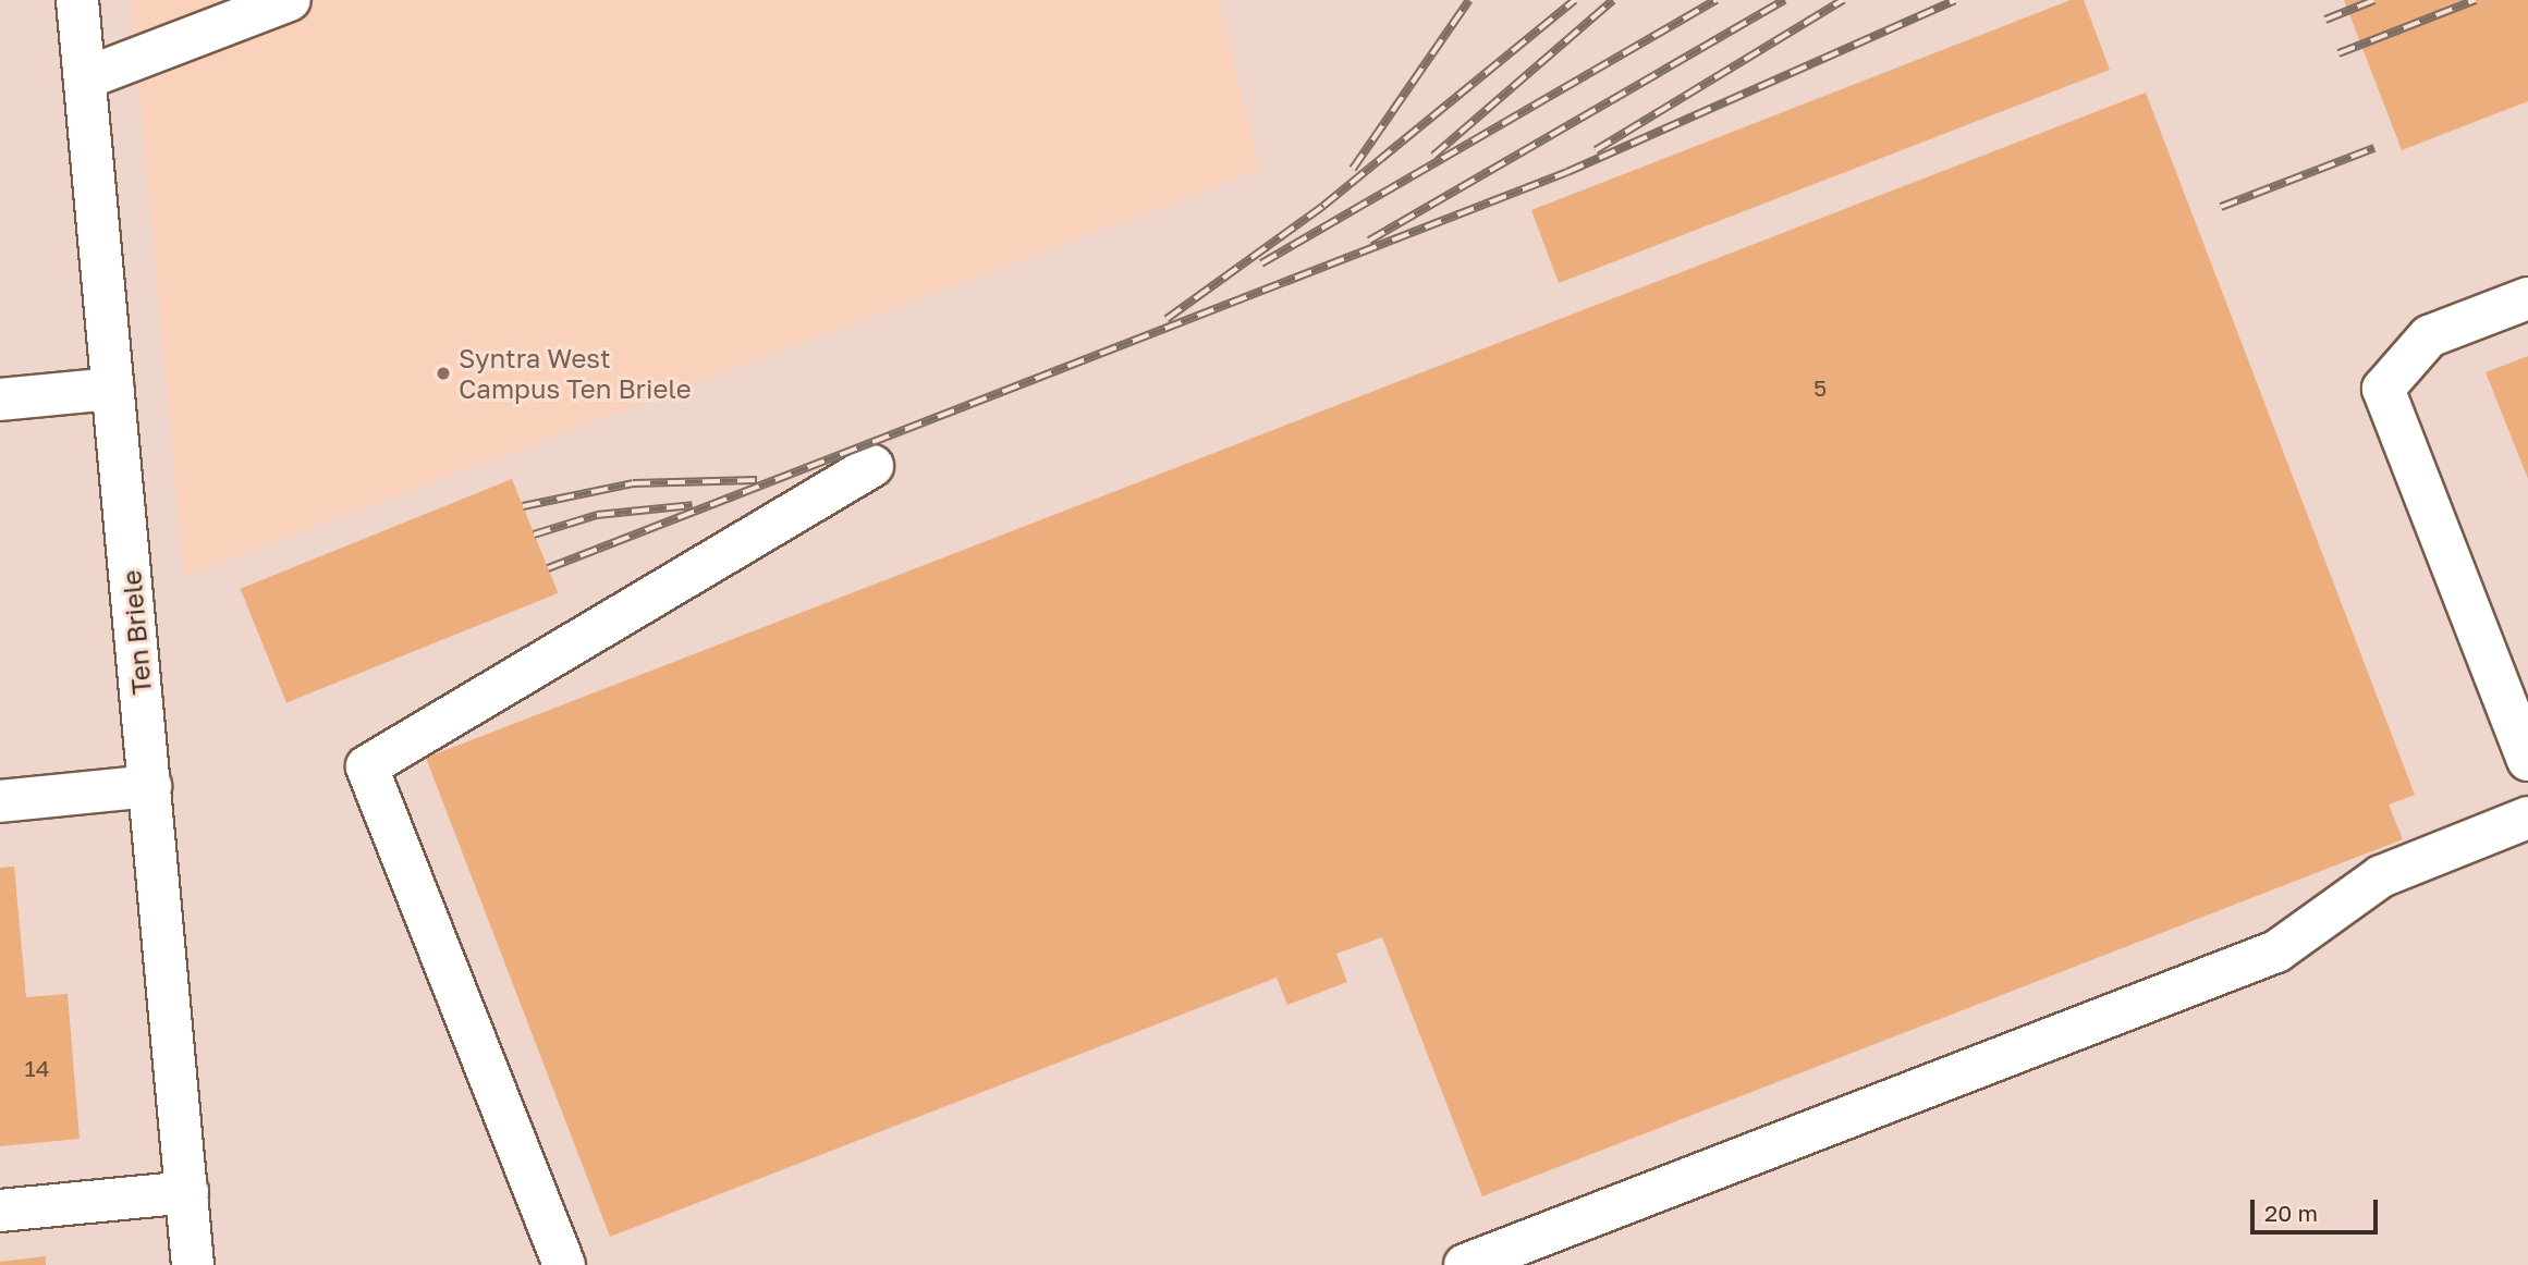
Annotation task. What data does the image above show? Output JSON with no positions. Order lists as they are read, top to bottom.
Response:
{
  "streets": {
    "street": ["Ten Briele"]
  },
  "places": ["Syntra West Campus Ten Briele"],
  "house_numbers": ["5", "14"],
  "scale_bar": "20 m"
}
